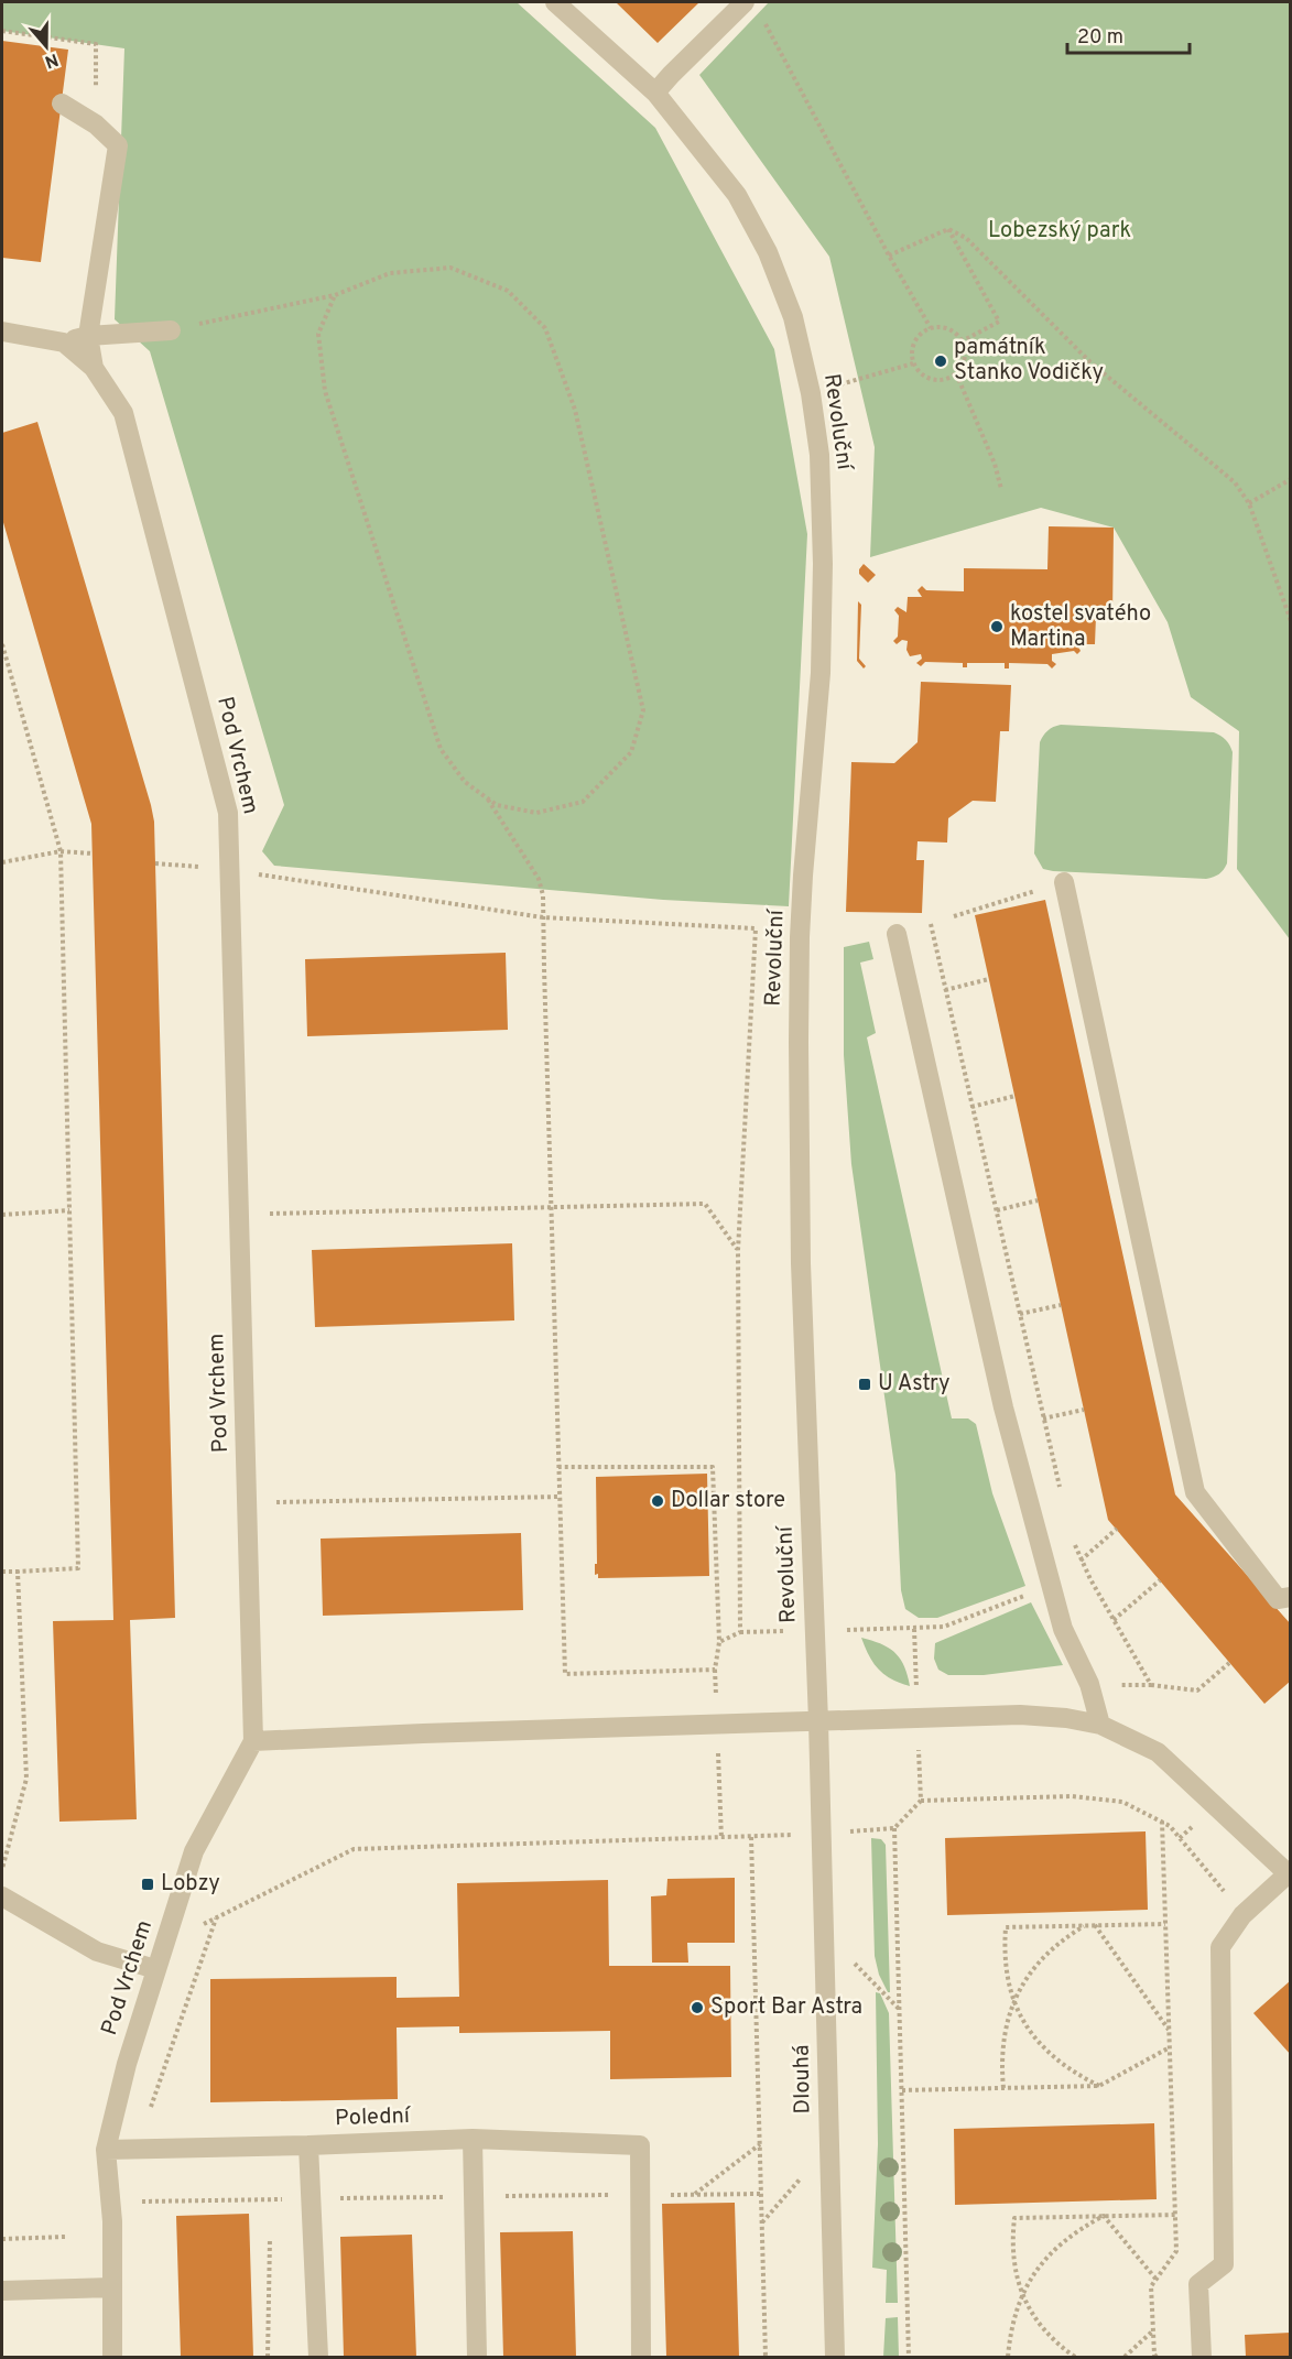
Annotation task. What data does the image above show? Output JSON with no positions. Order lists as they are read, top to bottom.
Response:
{
  "streets": {
    "street": [
      "Revoluční",
      "Pod Vrchem",
      "Dlouhá",
      "Polední"
    ]
  },
  "crossings": [
    ["Revoluční", "Dlouhá"],
    ["Pod Vrchem", "Polední"]
  ],
  "parks": ["Lobezský park"],
  "places": {
    "other": [
      "památník Stanko Vodičky",
      "kostel svatého Martina",
      "Dollar store",
      "Sport Bar Astra"
    ],
    "transit": ["U Astry", "Lobzy"]
  },
  "scale_bar": "20 m",
  "north": "bottom"
}
